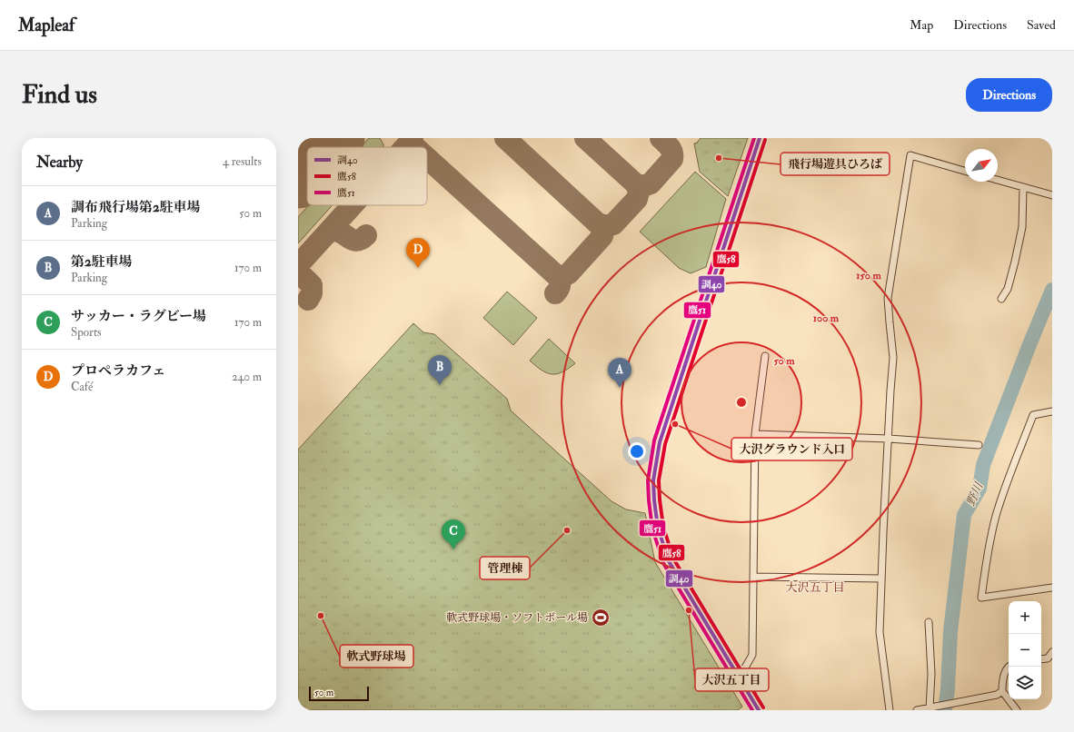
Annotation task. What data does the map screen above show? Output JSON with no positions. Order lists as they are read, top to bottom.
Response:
{
  "districts": ["大沢五丁目"],
  "water": ["野川"],
  "places": {
    "other": [
      "飛行場遊具ひろば",
      "大沢グラウンド入口",
      "管理棟",
      "大沢五丁目",
      "軟式野球場"
    ],
    "sports": ["軟式野球場・ソフトボール場"]
  },
  "lines": ["transit line 調40", "transit line 鷹51", "transit line 鷹58"],
  "legend": ["調40", "鷹58", "鷹51"],
  "scale_bar": "50 m",
  "north": "top right",
  "page": {
    "header": "Mapleaf",
    "nav": ["Map", "Directions", "Saved"],
    "buttons": "Directions",
    "title": "Find us",
    "heading": ["Nearby", "4 results"],
    "list": [
      {
        "mark": "A",
        "name": "調布飛行場第2駐車場",
        "note": "Parking",
        "value": "50 m"
      },
      {
        "mark": "B",
        "name": "第2駐車場",
        "note": "Parking",
        "value": "170 m"
      },
      {
        "mark": "C",
        "name": "サッカー・ラグビー場",
        "note": "Sports",
        "value": "170 m"
      },
      {
        "mark": "D",
        "name": "プロペラカフェ",
        "note": "Café",
        "value": "240 m"
      }
    ],
    "pins": [
      "D",
      "B",
      "A",
      "C"
    ],
    "map_buttons": ["+", "−"],
    "scale": "50 m"
  },
  "rings": ["150 m", "100 m", "50 m"]
}
